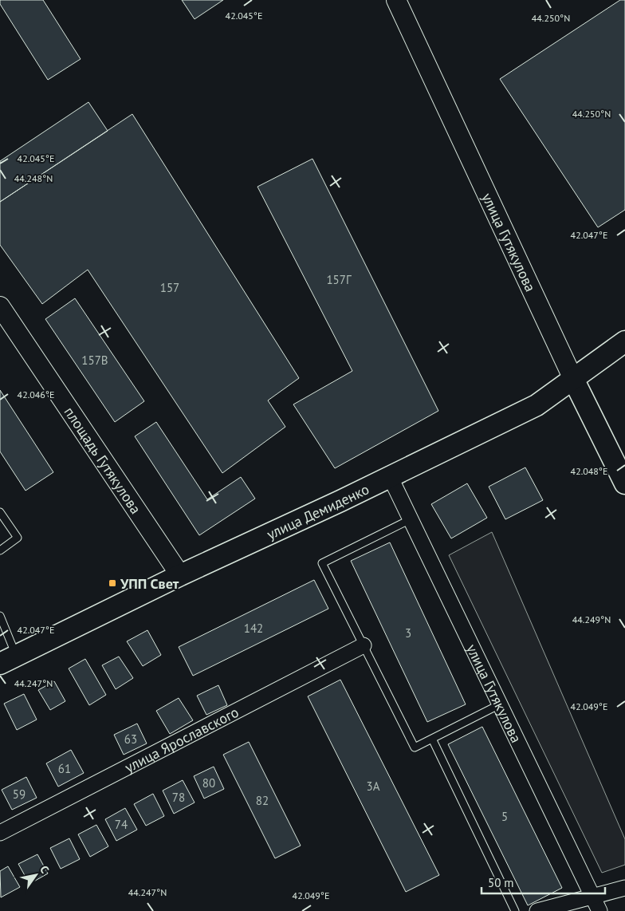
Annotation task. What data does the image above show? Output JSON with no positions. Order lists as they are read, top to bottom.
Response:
{
  "streets": {
    "main road": ["улица Гутякулова", "улица Демиденко"],
    "street": ["площадь Гутякулова", "улица Ярославского"]
  },
  "crossings": [
    ["улица Гутякулова", "улица Демиденко"],
    ["площадь Гутякулова", "улица Демиденко"]
  ],
  "places": {
    "transit": ["УПП Свет"]
  },
  "house_numbers": [
    "157Г",
    "157",
    "157В",
    "142",
    "3",
    "63",
    "61",
    "80",
    "3А",
    "59",
    "78",
    "82",
    "5",
    "74"
  ],
  "scale_bar": "50 m",
  "north": "top right",
  "coordinates": [
    "42.045°E",
    "44.250°N",
    "44.248°N",
    "42.047°E",
    "42.046°E",
    "42.048°E",
    "44.249°N",
    "44.247°N",
    "42.049°E"
  ]
}
